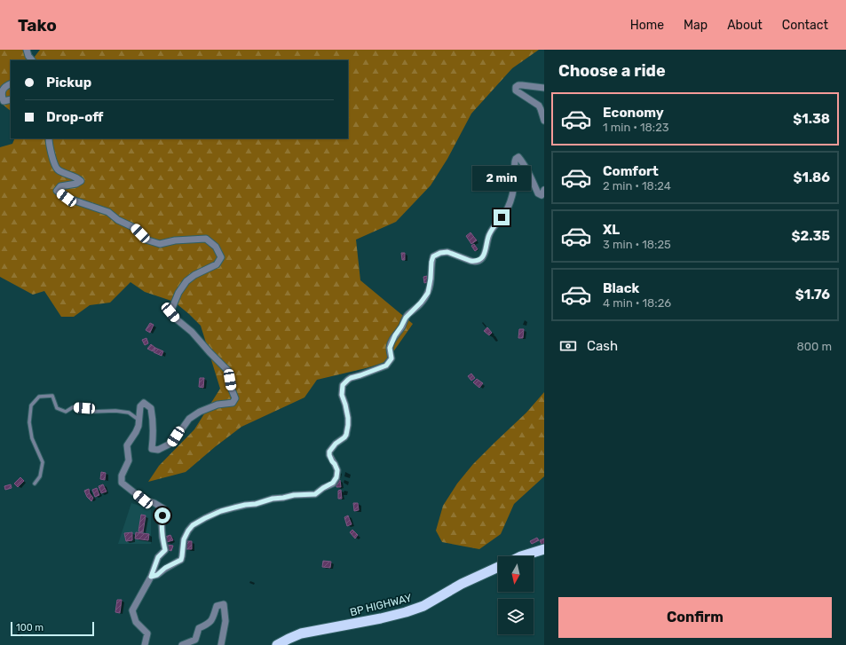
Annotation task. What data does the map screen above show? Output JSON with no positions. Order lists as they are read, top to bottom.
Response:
{
  "streets": {
    "highway": ["BP HIGHWAY"]
  },
  "scale_bar": "100 m",
  "north": "bottom",
  "page": {
    "header": "Tako",
    "nav": [
      "Home",
      "Map",
      "About",
      "Contact"
    ],
    "heading": "Choose a ride",
    "banner": ["Pickup", "Drop-off"],
    "list": [
      {
        "name": "Economy",
        "note": "1 min · 18:23",
        "value": "$1.38"
      },
      {
        "name": "Comfort",
        "note": "2 min · 18:24",
        "value": "$1.86"
      },
      {
        "name": "XL",
        "note": "3 min · 18:25",
        "value": "$2.35"
      },
      {
        "name": "Black",
        "note": "4 min · 18:26",
        "value": "$1.76"
      }
    ],
    "bubble": "2 min",
    "pay": ["Cash", "800 m"],
    "buttons": "Confirm",
    "scale": "100 m"
  }
}
